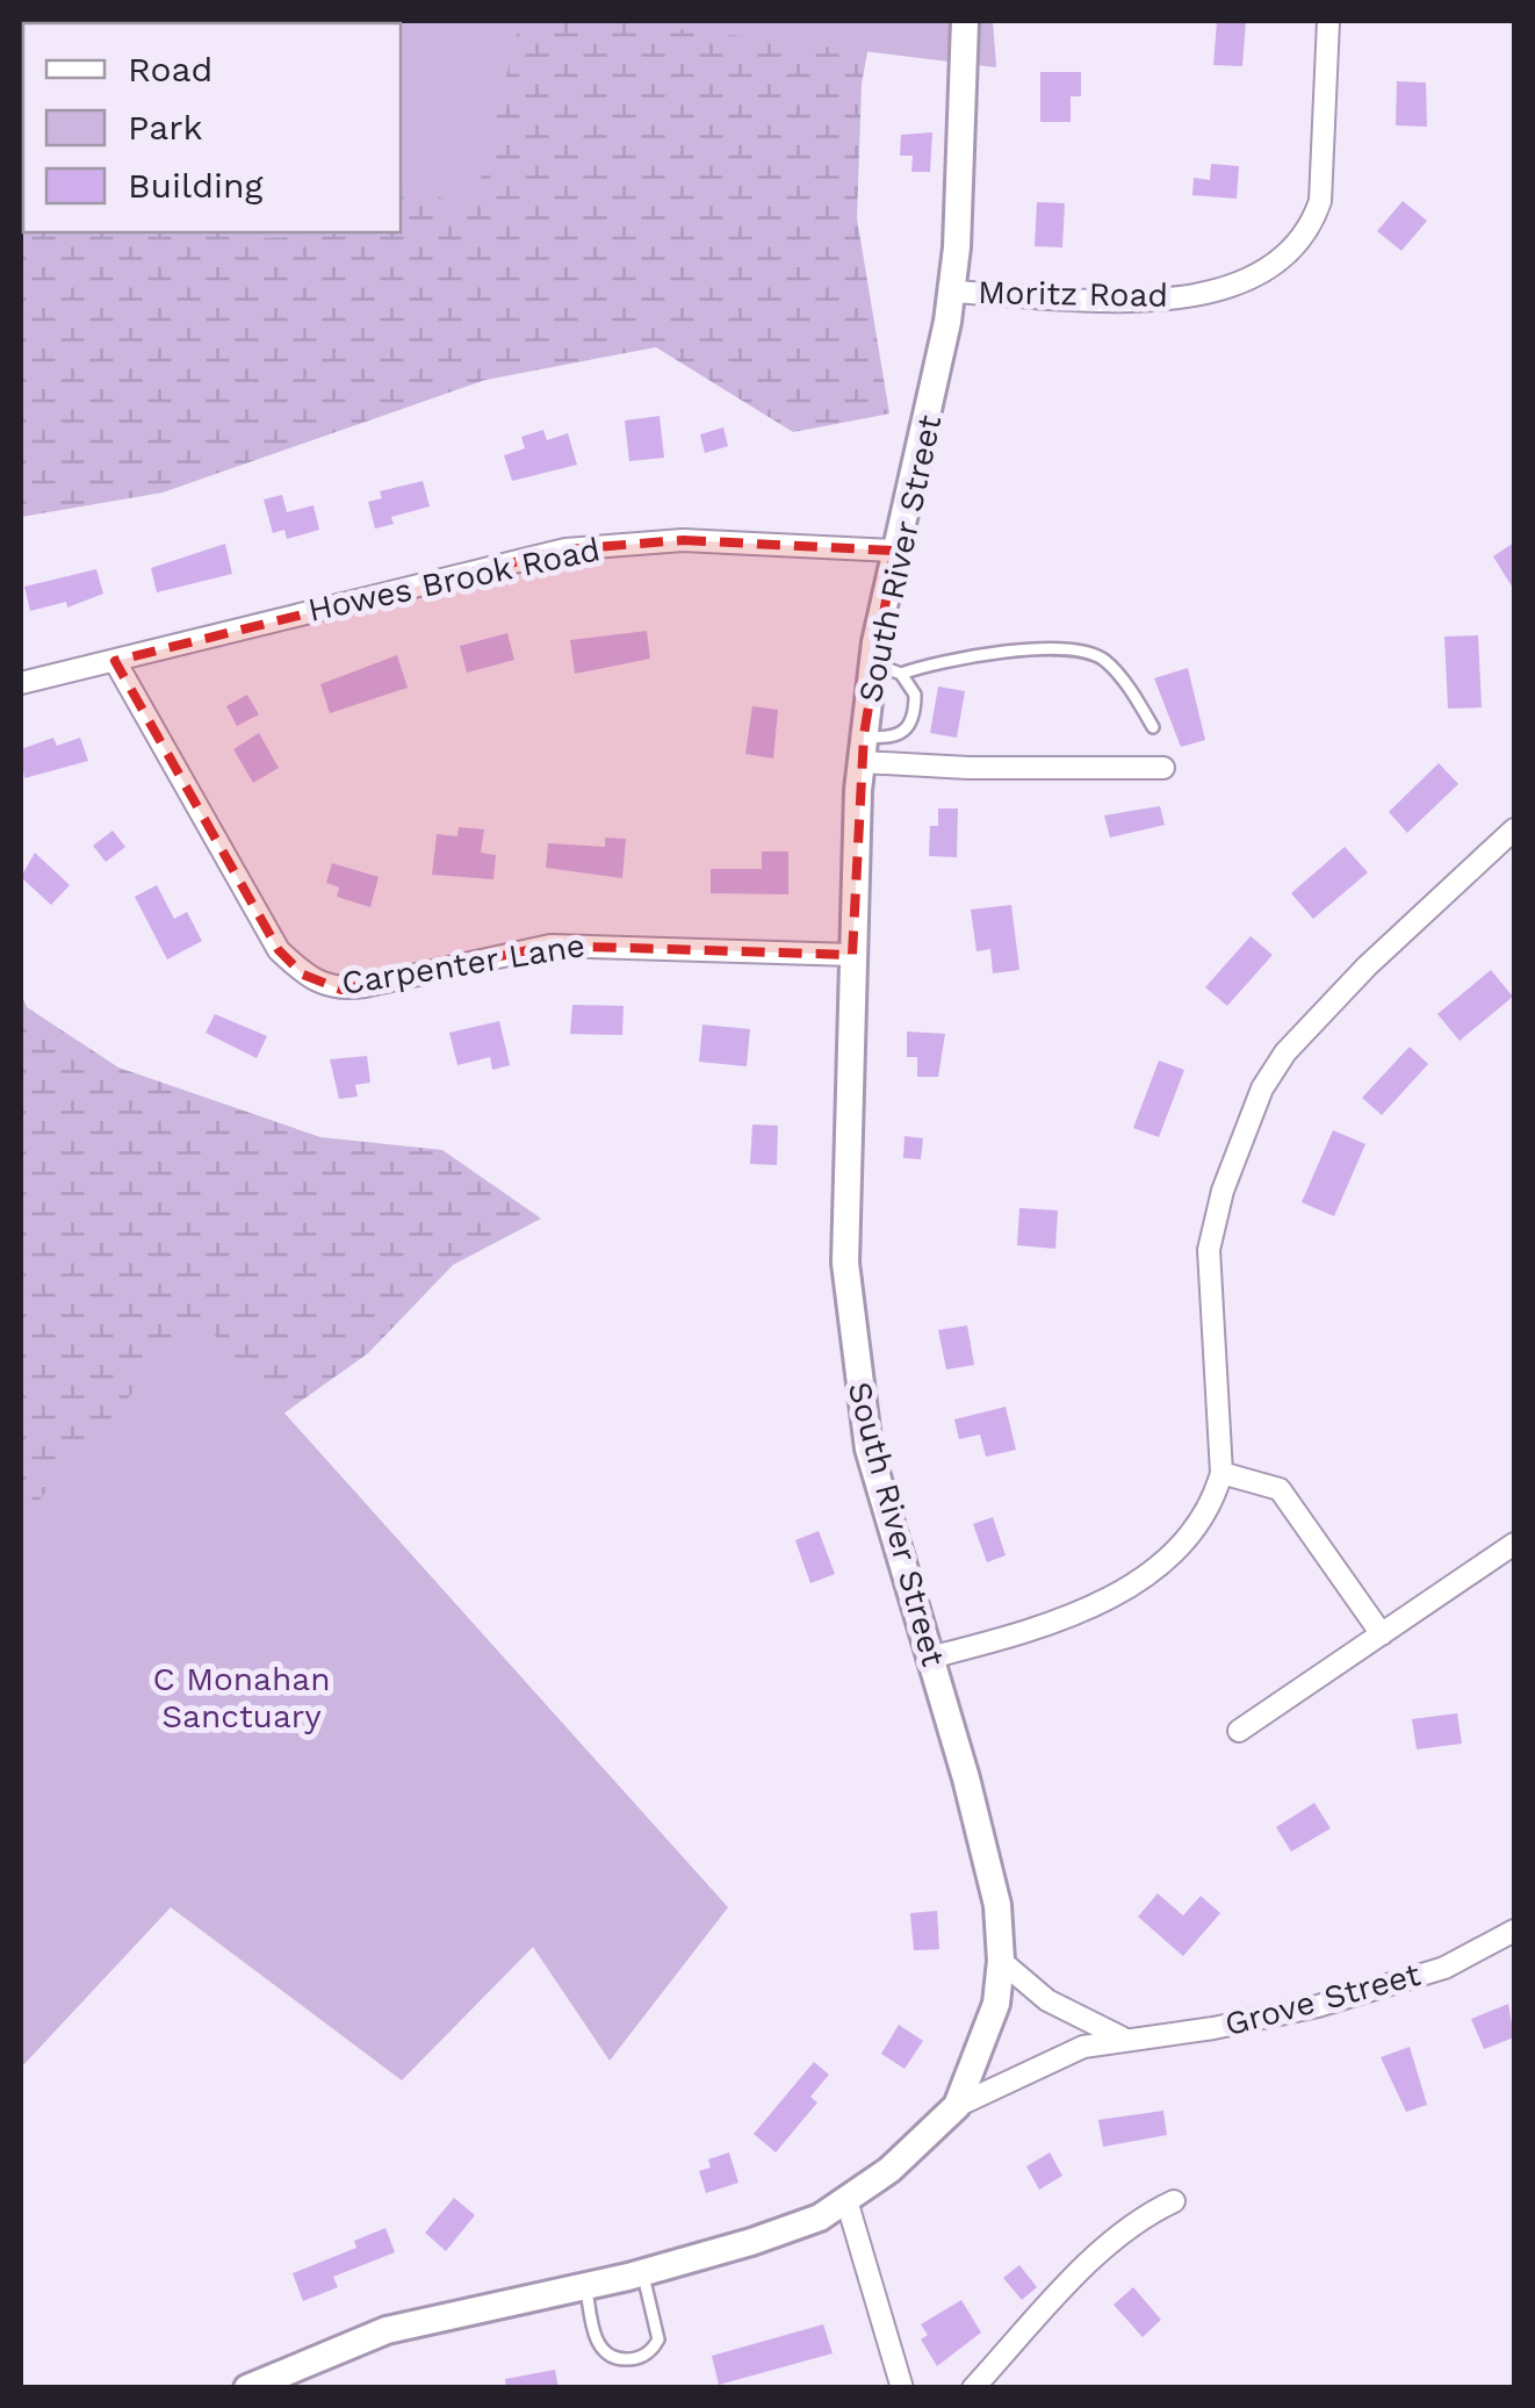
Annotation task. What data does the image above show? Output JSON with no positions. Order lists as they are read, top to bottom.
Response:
{
  "streets": {
    "street": [
      "Moritz Road",
      "South River Street",
      "Howes Brook Road",
      "Carpenter Lane",
      "Grove Street"
    ]
  },
  "crossings": [
    ["Moritz Road", "South River Street"],
    ["South River Street", "Howes Brook Road"],
    ["South River Street", "Carpenter Lane"],
    ["South River Street", "Grove Street"],
    ["Howes Brook Road", "Carpenter Lane"]
  ],
  "parks": ["C Monahan Sanctuary"],
  "legend": ["Road", "Park", "Building"]
}
